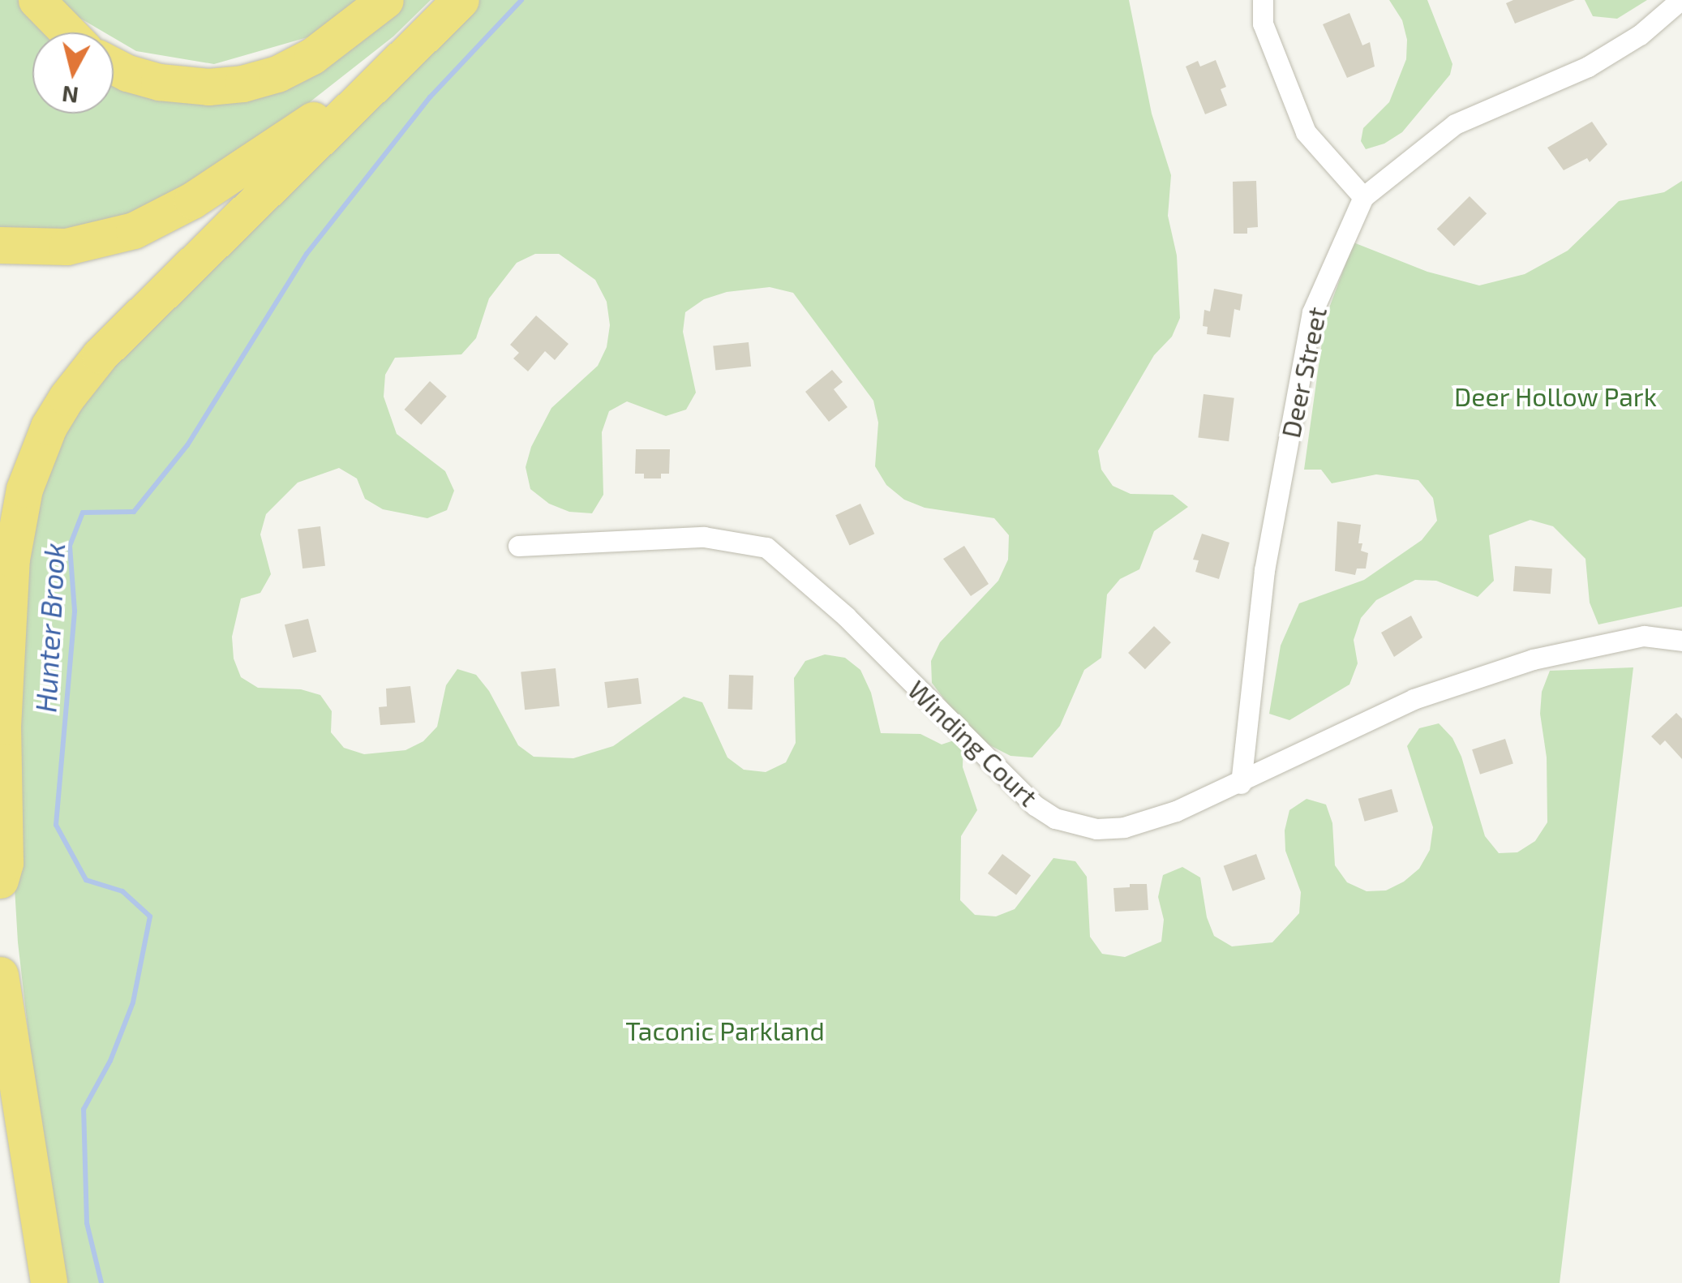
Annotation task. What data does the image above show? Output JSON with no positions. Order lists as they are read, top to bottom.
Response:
{
  "streets": {
    "street": ["Deer Street", "Winding Court"]
  },
  "crossings": [
    ["Deer Street", "Winding Court"]
  ],
  "water": ["Hunter Brook"],
  "parks": ["Deer Hollow Park", "Taconic Parkland"],
  "north": "bottom"
}
